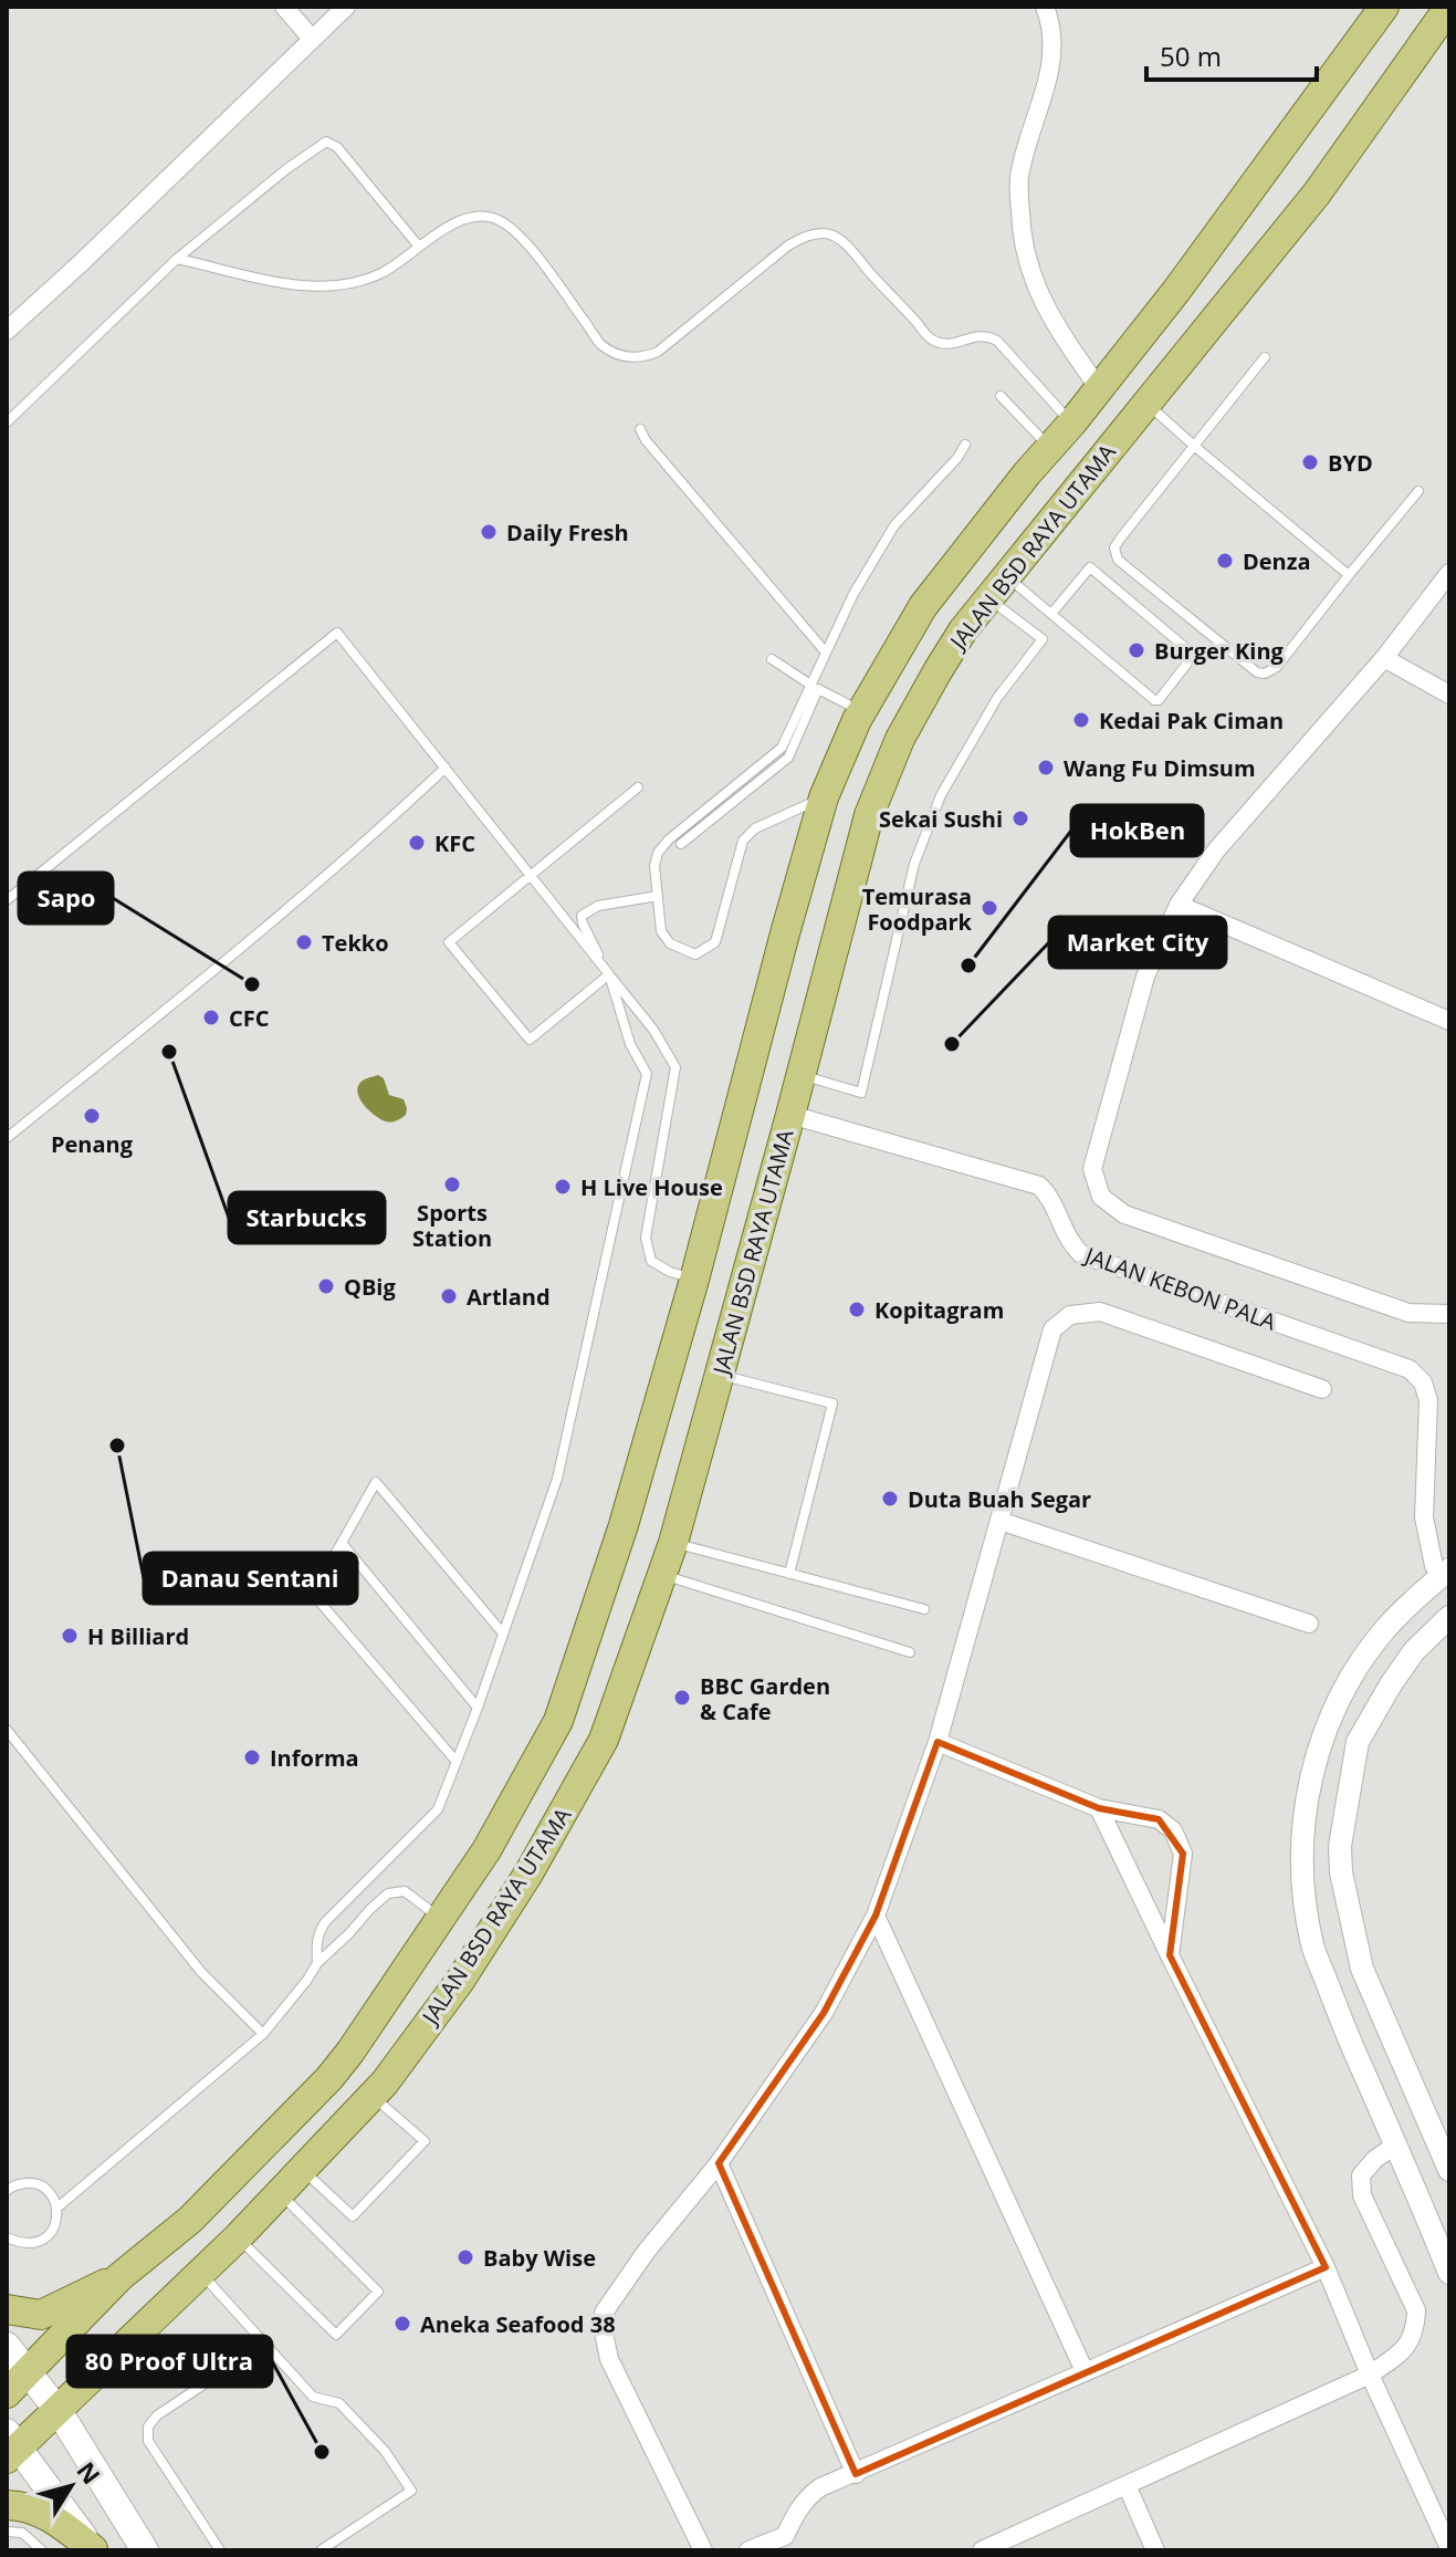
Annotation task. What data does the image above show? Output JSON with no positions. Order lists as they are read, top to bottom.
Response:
{
  "streets": {
    "main road": ["JALAN BSD RAYA UTAMA"],
    "street": ["JALAN KEBON PALA"]
  },
  "crossings": [
    ["JALAN BSD RAYA UTAMA", "JALAN KEBON PALA"]
  ],
  "places": [
    "BYD",
    "Daily Fresh",
    "Denza",
    "Burger King",
    "Kedai Pak Ciman",
    "Wang Fu Dimsum",
    "Sekai Sushi",
    "KFC",
    "Temurasa Foodpark",
    "Tekko",
    "HokBen",
    "Sapo",
    "CFC",
    "Market City",
    "Starbucks",
    "Penang",
    "Sports Station",
    "H Live House",
    "QBig",
    "Artland",
    "Kopitagram",
    "Danau Sentani",
    "Duta Buah Segar",
    "H Billiard",
    "BBC Garden & Cafe",
    "Informa",
    "Baby Wise",
    "Aneka Seafood 38",
    "80 Proof Ultra"
  ],
  "scale_bar": "50 m",
  "north": "top right"
}
